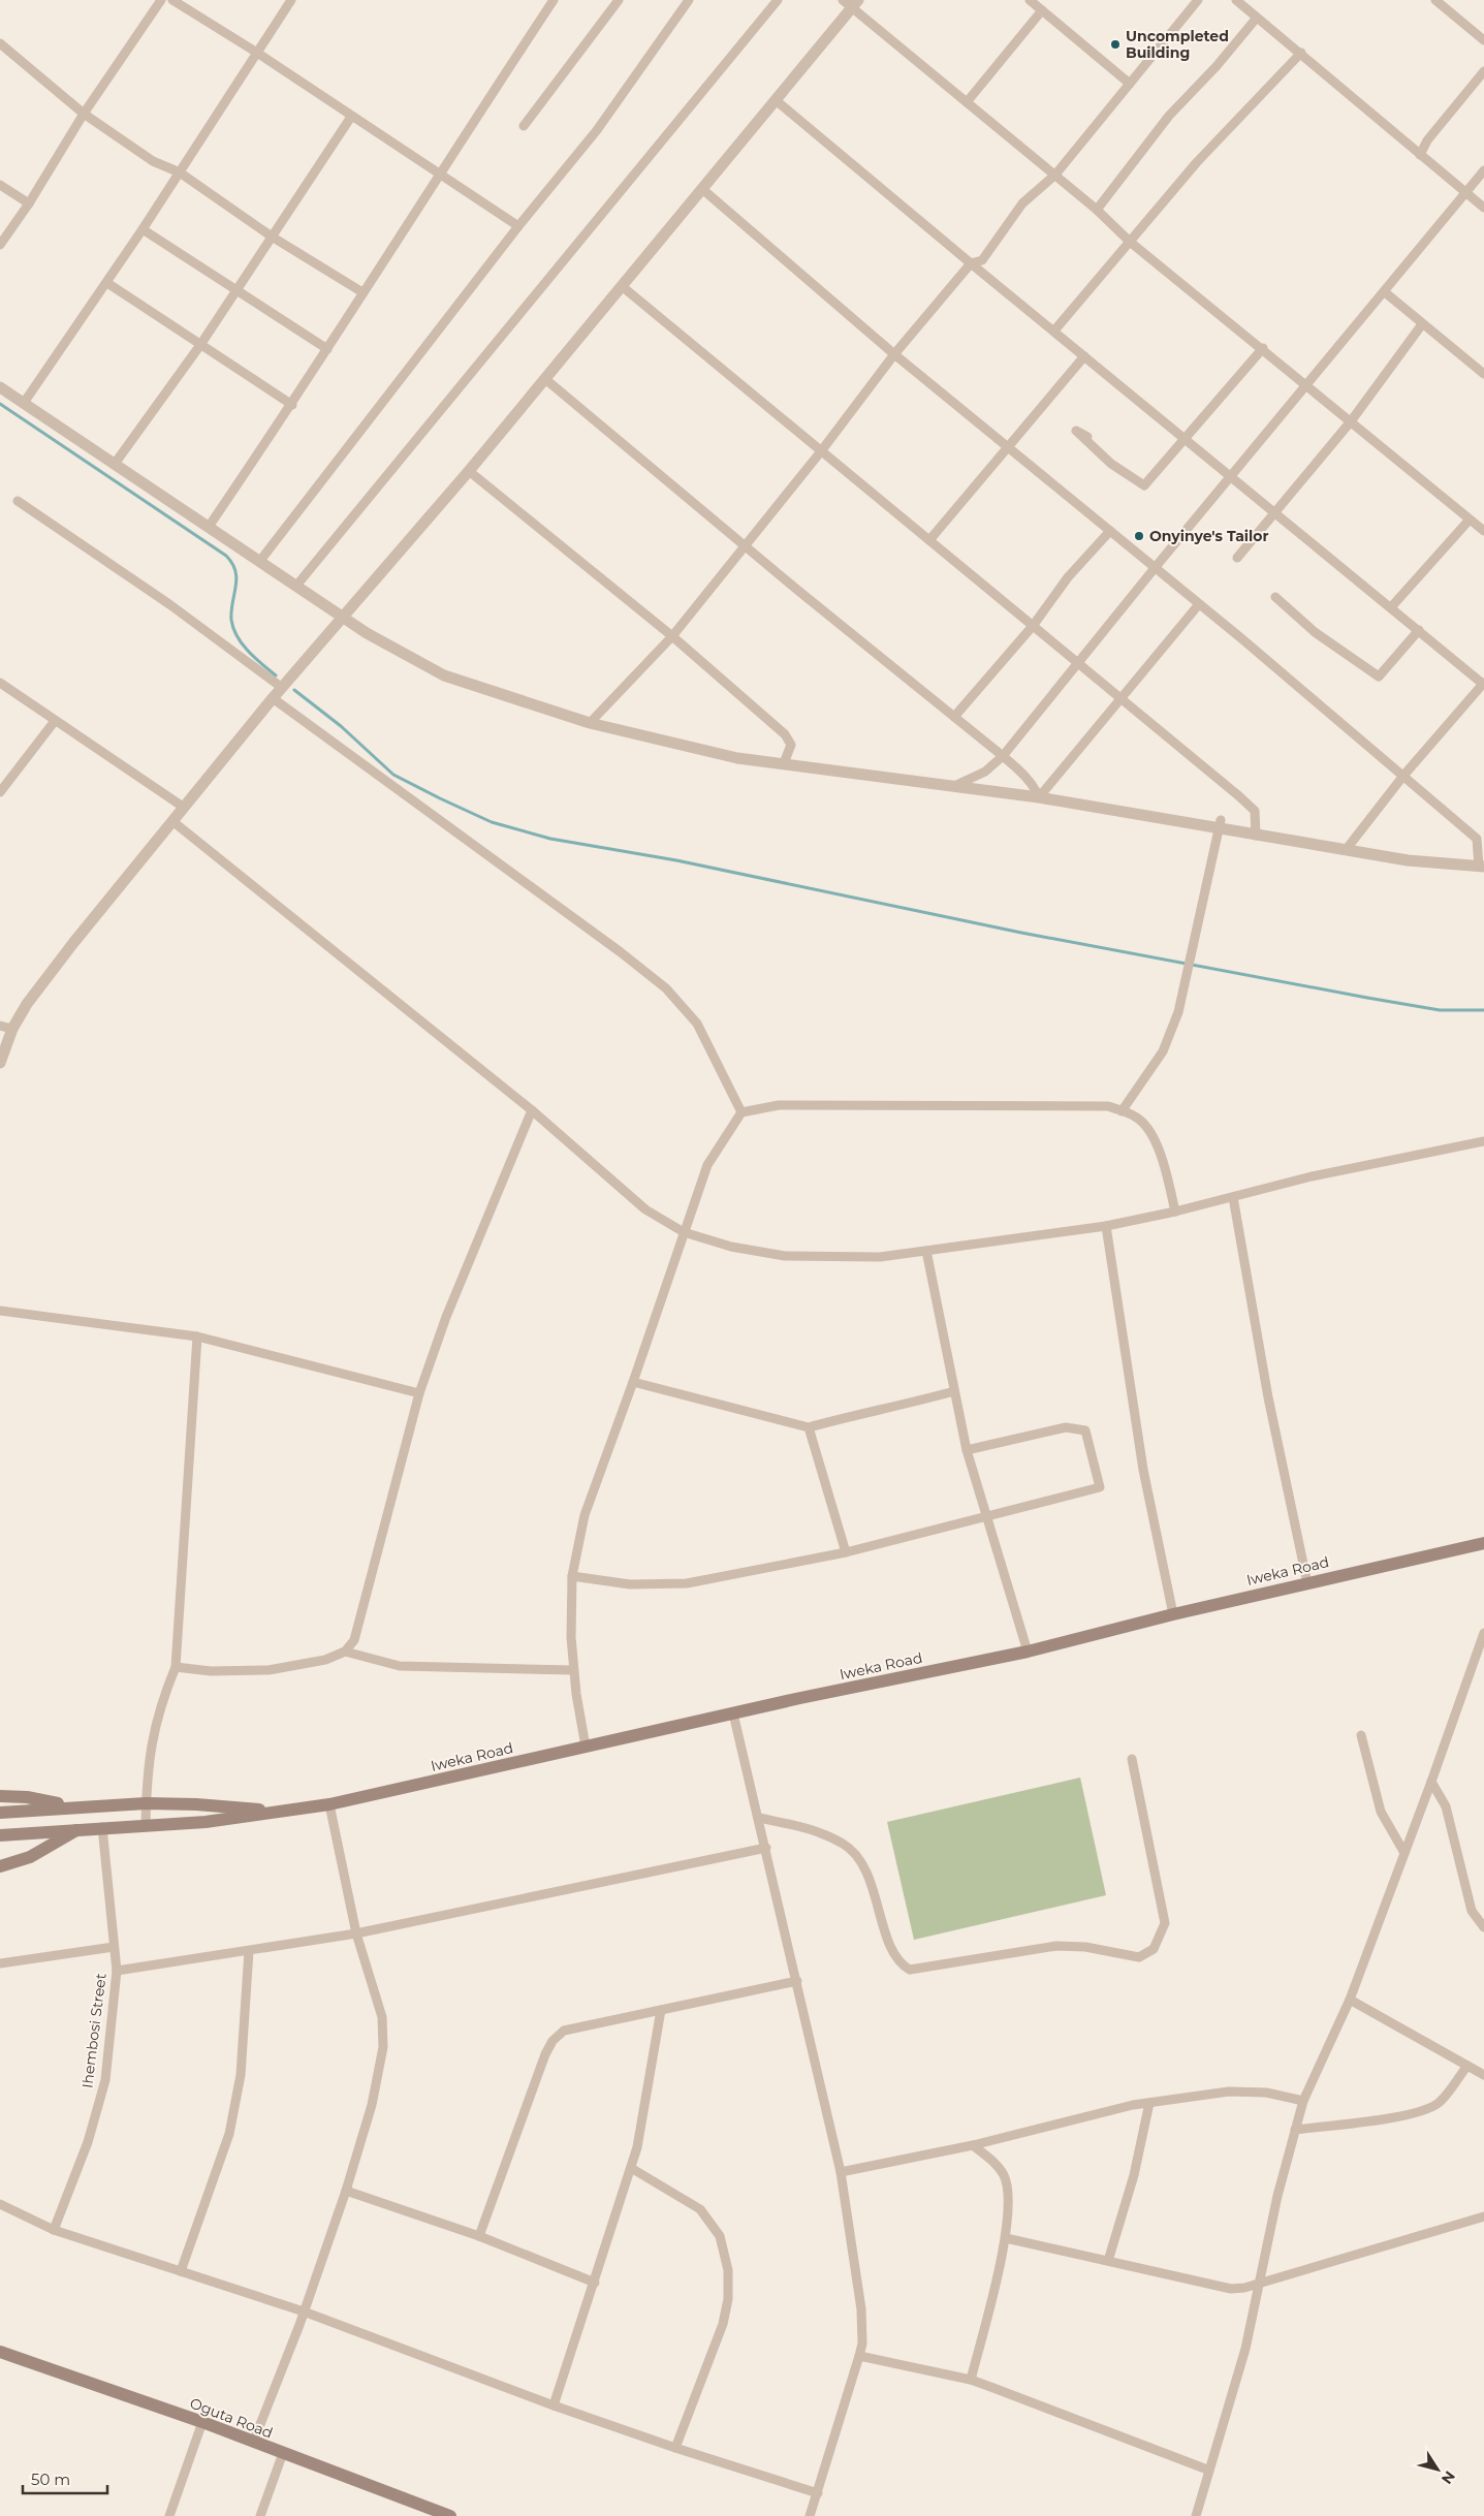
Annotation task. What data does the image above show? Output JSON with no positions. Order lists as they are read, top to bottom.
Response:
{
  "streets": {
    "main road": ["Iweka Road", "Oguta Road"],
    "street": ["Ihembosi Street"]
  },
  "places": ["Uncompleted Building", "Onyinye's Tailor"],
  "scale_bar": "50 m",
  "north": "bottom right"
}
